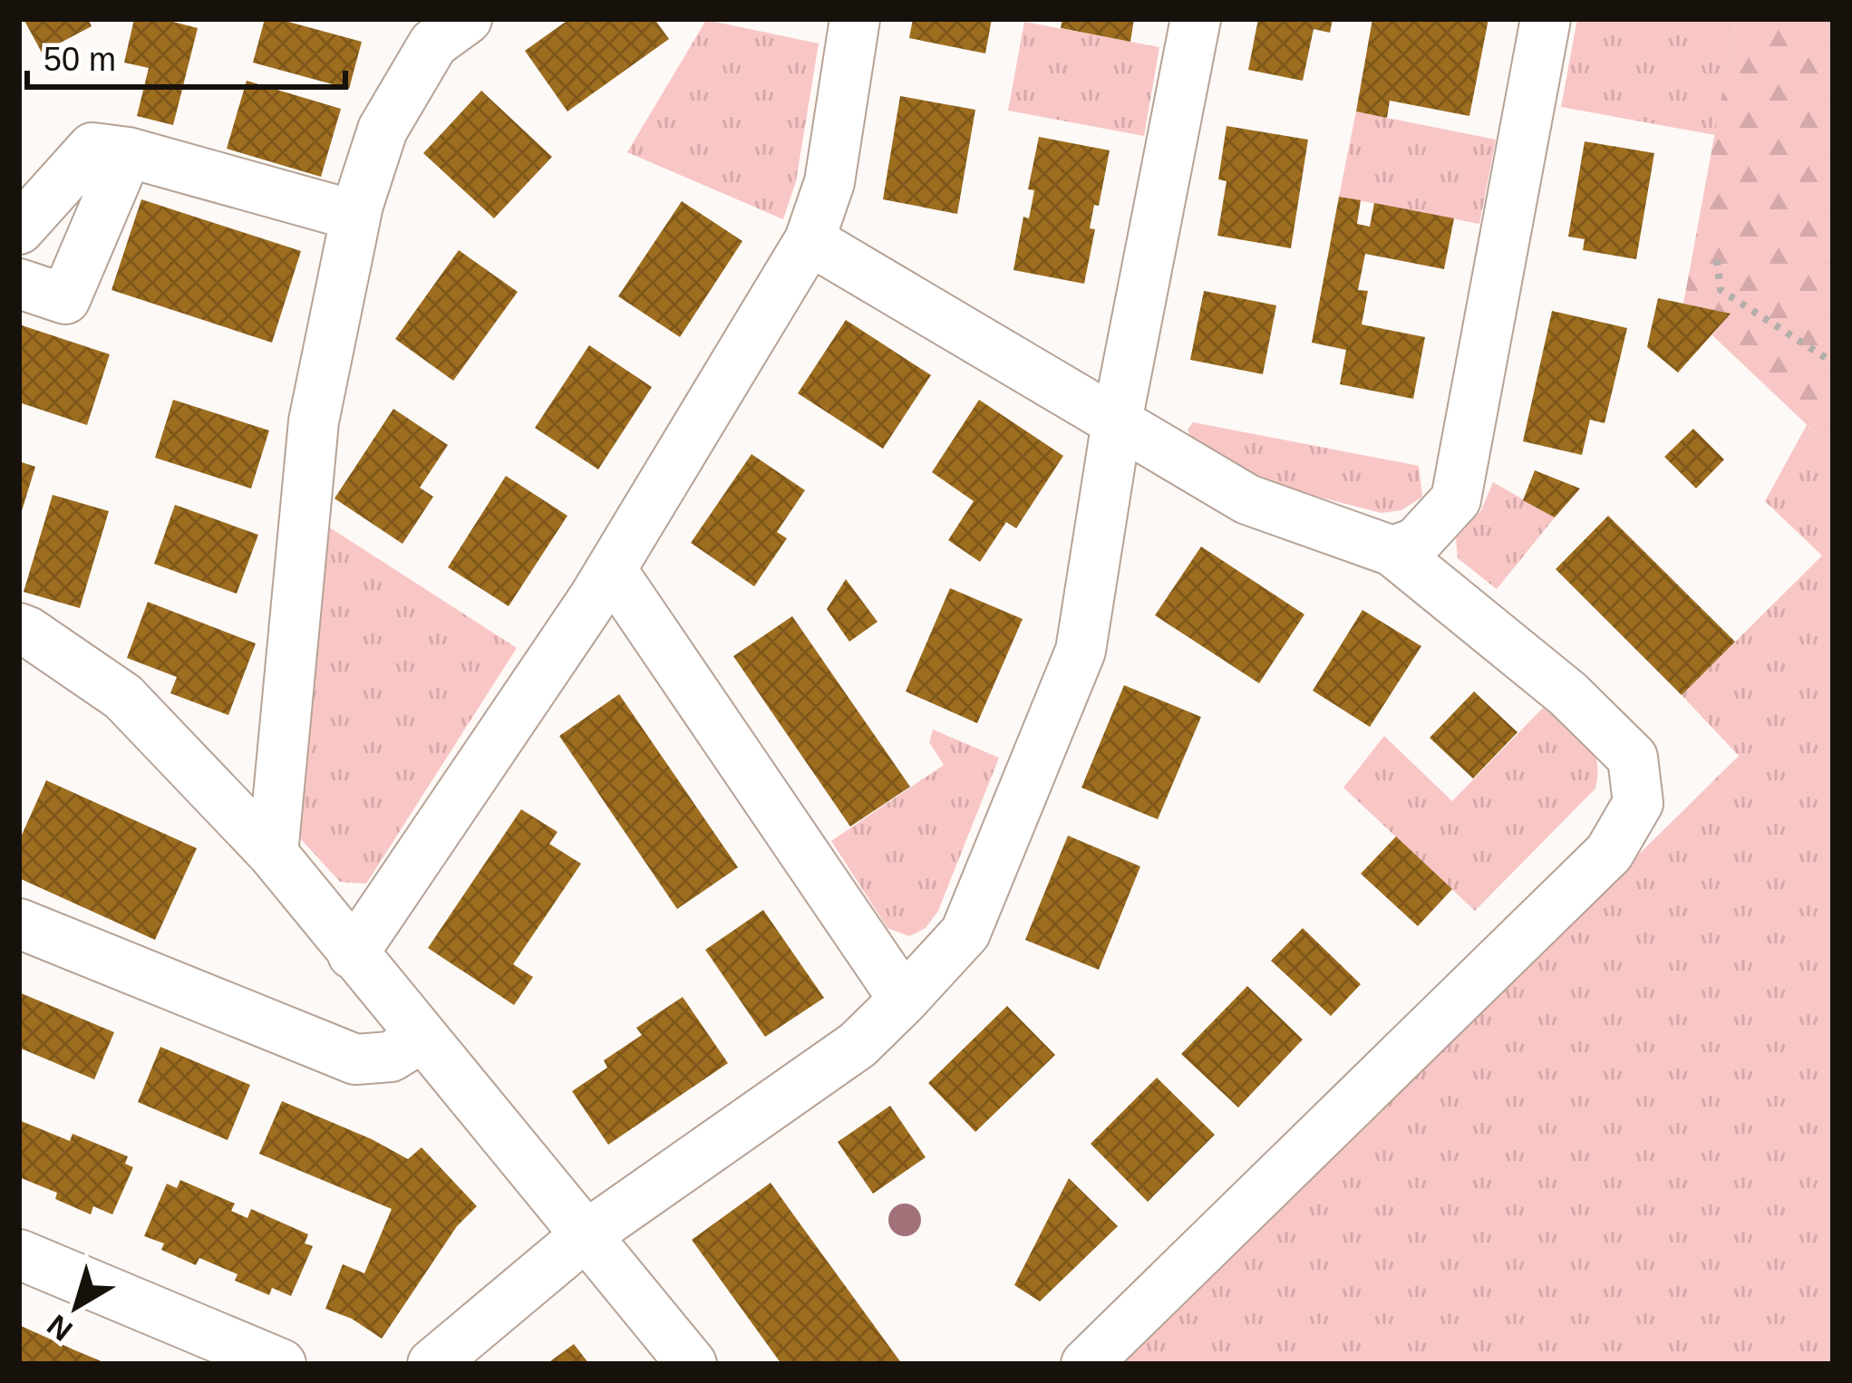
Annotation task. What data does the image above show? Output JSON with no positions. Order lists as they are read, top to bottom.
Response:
{
  "scale_bar": "50 m",
  "north": "bottom left"
}
